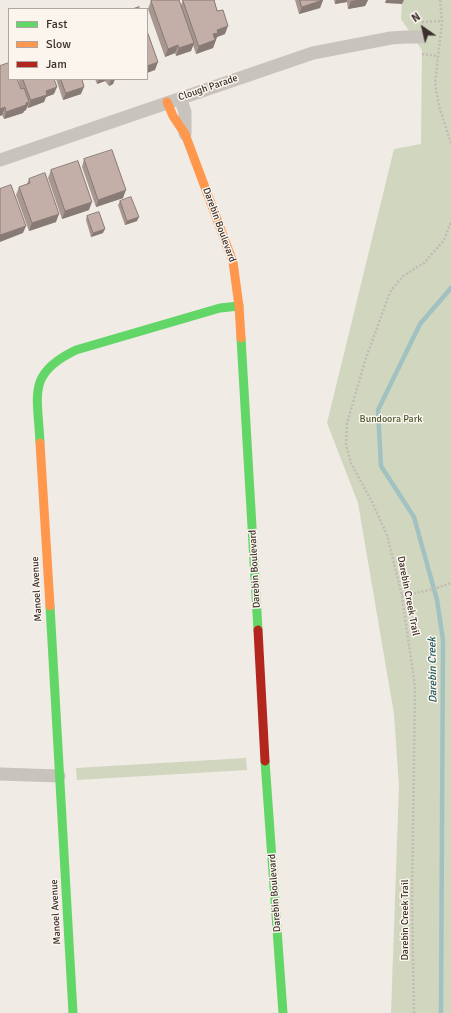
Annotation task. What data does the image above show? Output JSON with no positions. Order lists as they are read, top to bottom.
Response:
{
  "streets": {
    "street": ["Clough Parade", "Darebin Boulevard", "Manoel Avenue"],
    "path": ["Darebin Creek Trail"]
  },
  "crossings": [
    ["Clough Parade", "Darebin Boulevard"],
    ["Darebin Boulevard", "Manoel Avenue"]
  ],
  "water": ["Darebin Creek"],
  "parks": ["Bundoora Park"],
  "legend": ["Fast", "Slow", "Jam"],
  "north": "top left"
}
